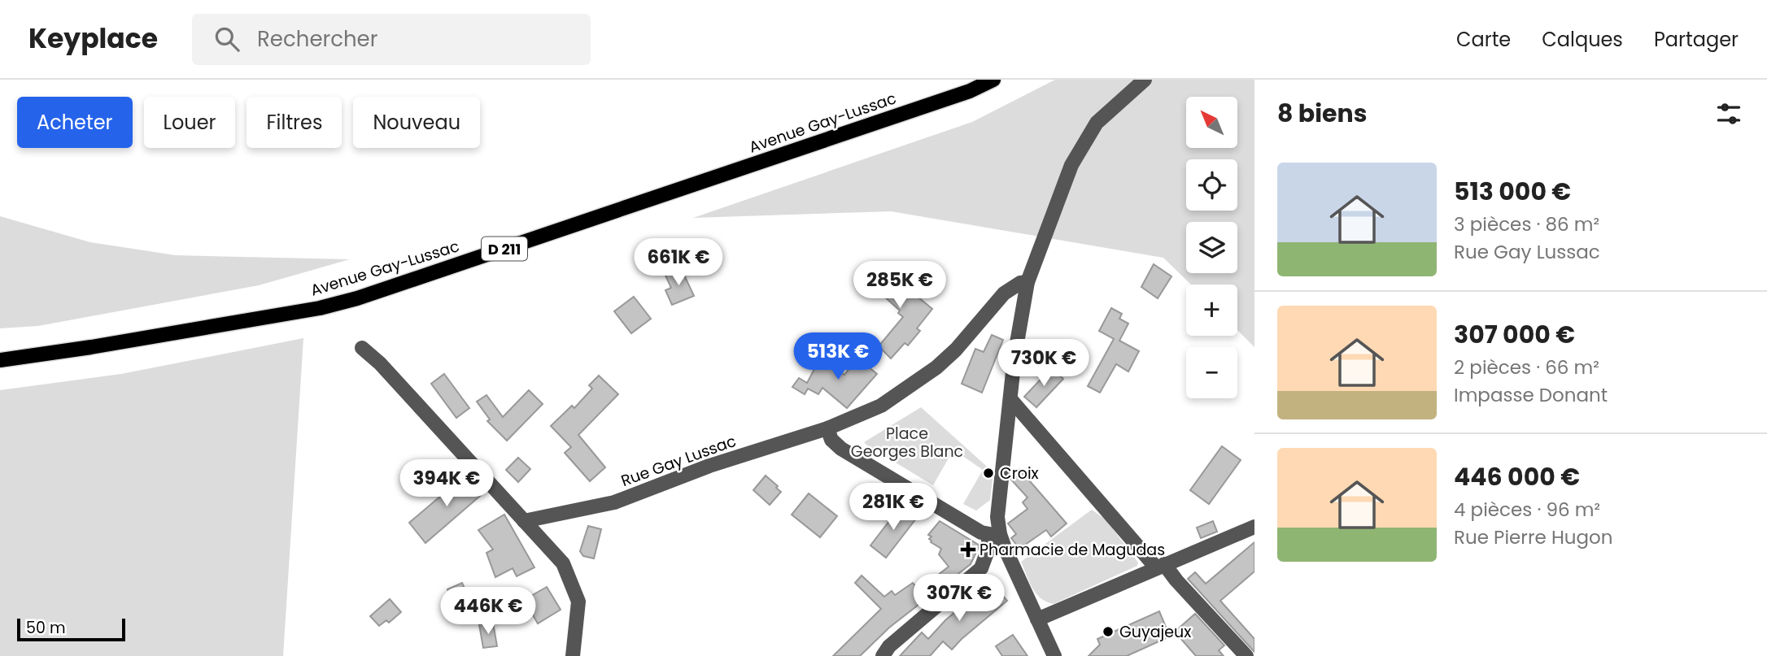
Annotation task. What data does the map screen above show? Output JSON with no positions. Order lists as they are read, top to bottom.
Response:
{
  "streets": {
    "main road": ["Avenue Gay-Lussac", "D 211"],
    "street": ["Rue Gay Lussac"]
  },
  "parks": ["Place Georges Blanc"],
  "places": {
    "other": ["Croix", "Guyajeux"],
    "health": ["Pharmacie de Magudas"]
  },
  "scale_bar": "50 m",
  "north": "top left",
  "page": {
    "header": "Keyplace",
    "search": "Rechercher",
    "nav": ["Carte", "Calques", "Partager"],
    "heading": "8 biens",
    "map_buttons": ["+", "−"],
    "chip": [
      "Acheter",
      "Louer",
      "Filtres",
      "Nouveau"
    ],
    "list": [
      {
        "name": "513 000 €",
        "note": "3 pièces · 86 m² · Rue Gay Lussac"
      },
      {
        "name": "307 000 €",
        "note": "2 pièces · 66 m² · Impasse Donant"
      },
      {
        "name": "446 000 €",
        "note": "4 pièces · 96 m² · Rue Pierre Hugon"
      }
    ],
    "price": [
      "661K €",
      "285K €",
      "513K €",
      "730K €",
      "394K €",
      "281K €",
      "307K €",
      "446K €"
    ],
    "scale": "50 m"
  }
}
